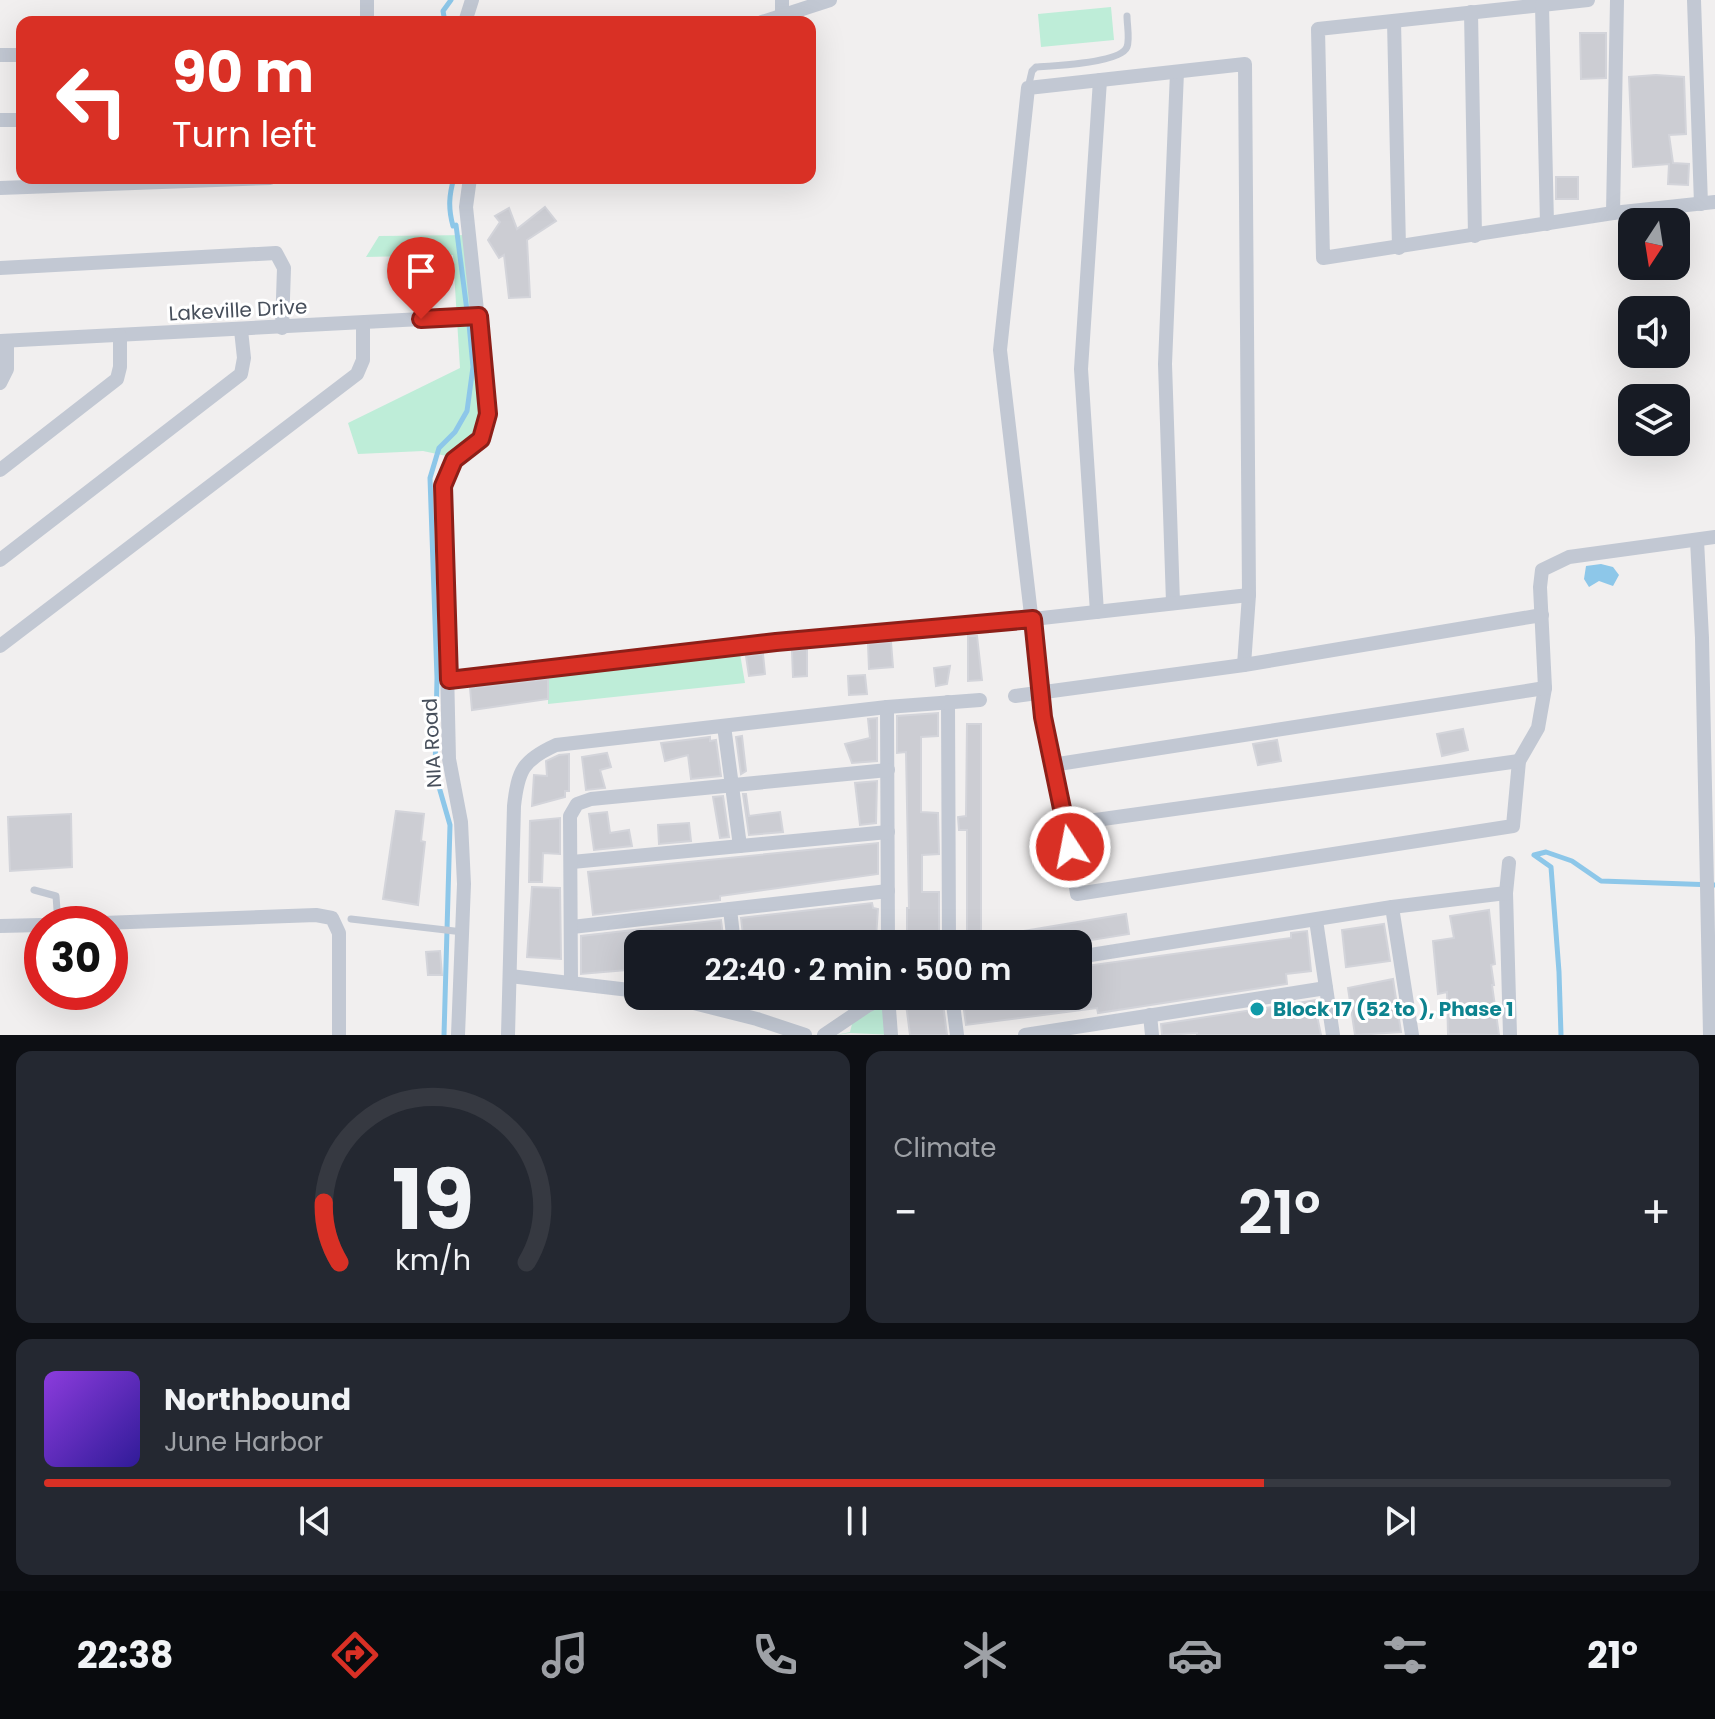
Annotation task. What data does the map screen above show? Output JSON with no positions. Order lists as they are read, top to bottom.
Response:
{
  "streets": {
    "street": ["Lakeville Drive", "NIA Road"]
  },
  "crossings": [
    ["Lakeville Drive", "NIA Road"]
  ],
  "places": ["Block 17 (52 to ), Phase 1"],
  "north": "bottom",
  "page": {
    "turn": ["90 m", "Turn left"],
    "limit": "30",
    "trip": "22:40 · 2 min · 500 m",
    "tile": "Climate",
    "heat": ["−", "21°", "+"],
    "song": ["Northbound", "June Harbor"],
    "tabs": ["22:38", "21°"],
    "gauge": ["19", "km/h"]
  }
}
